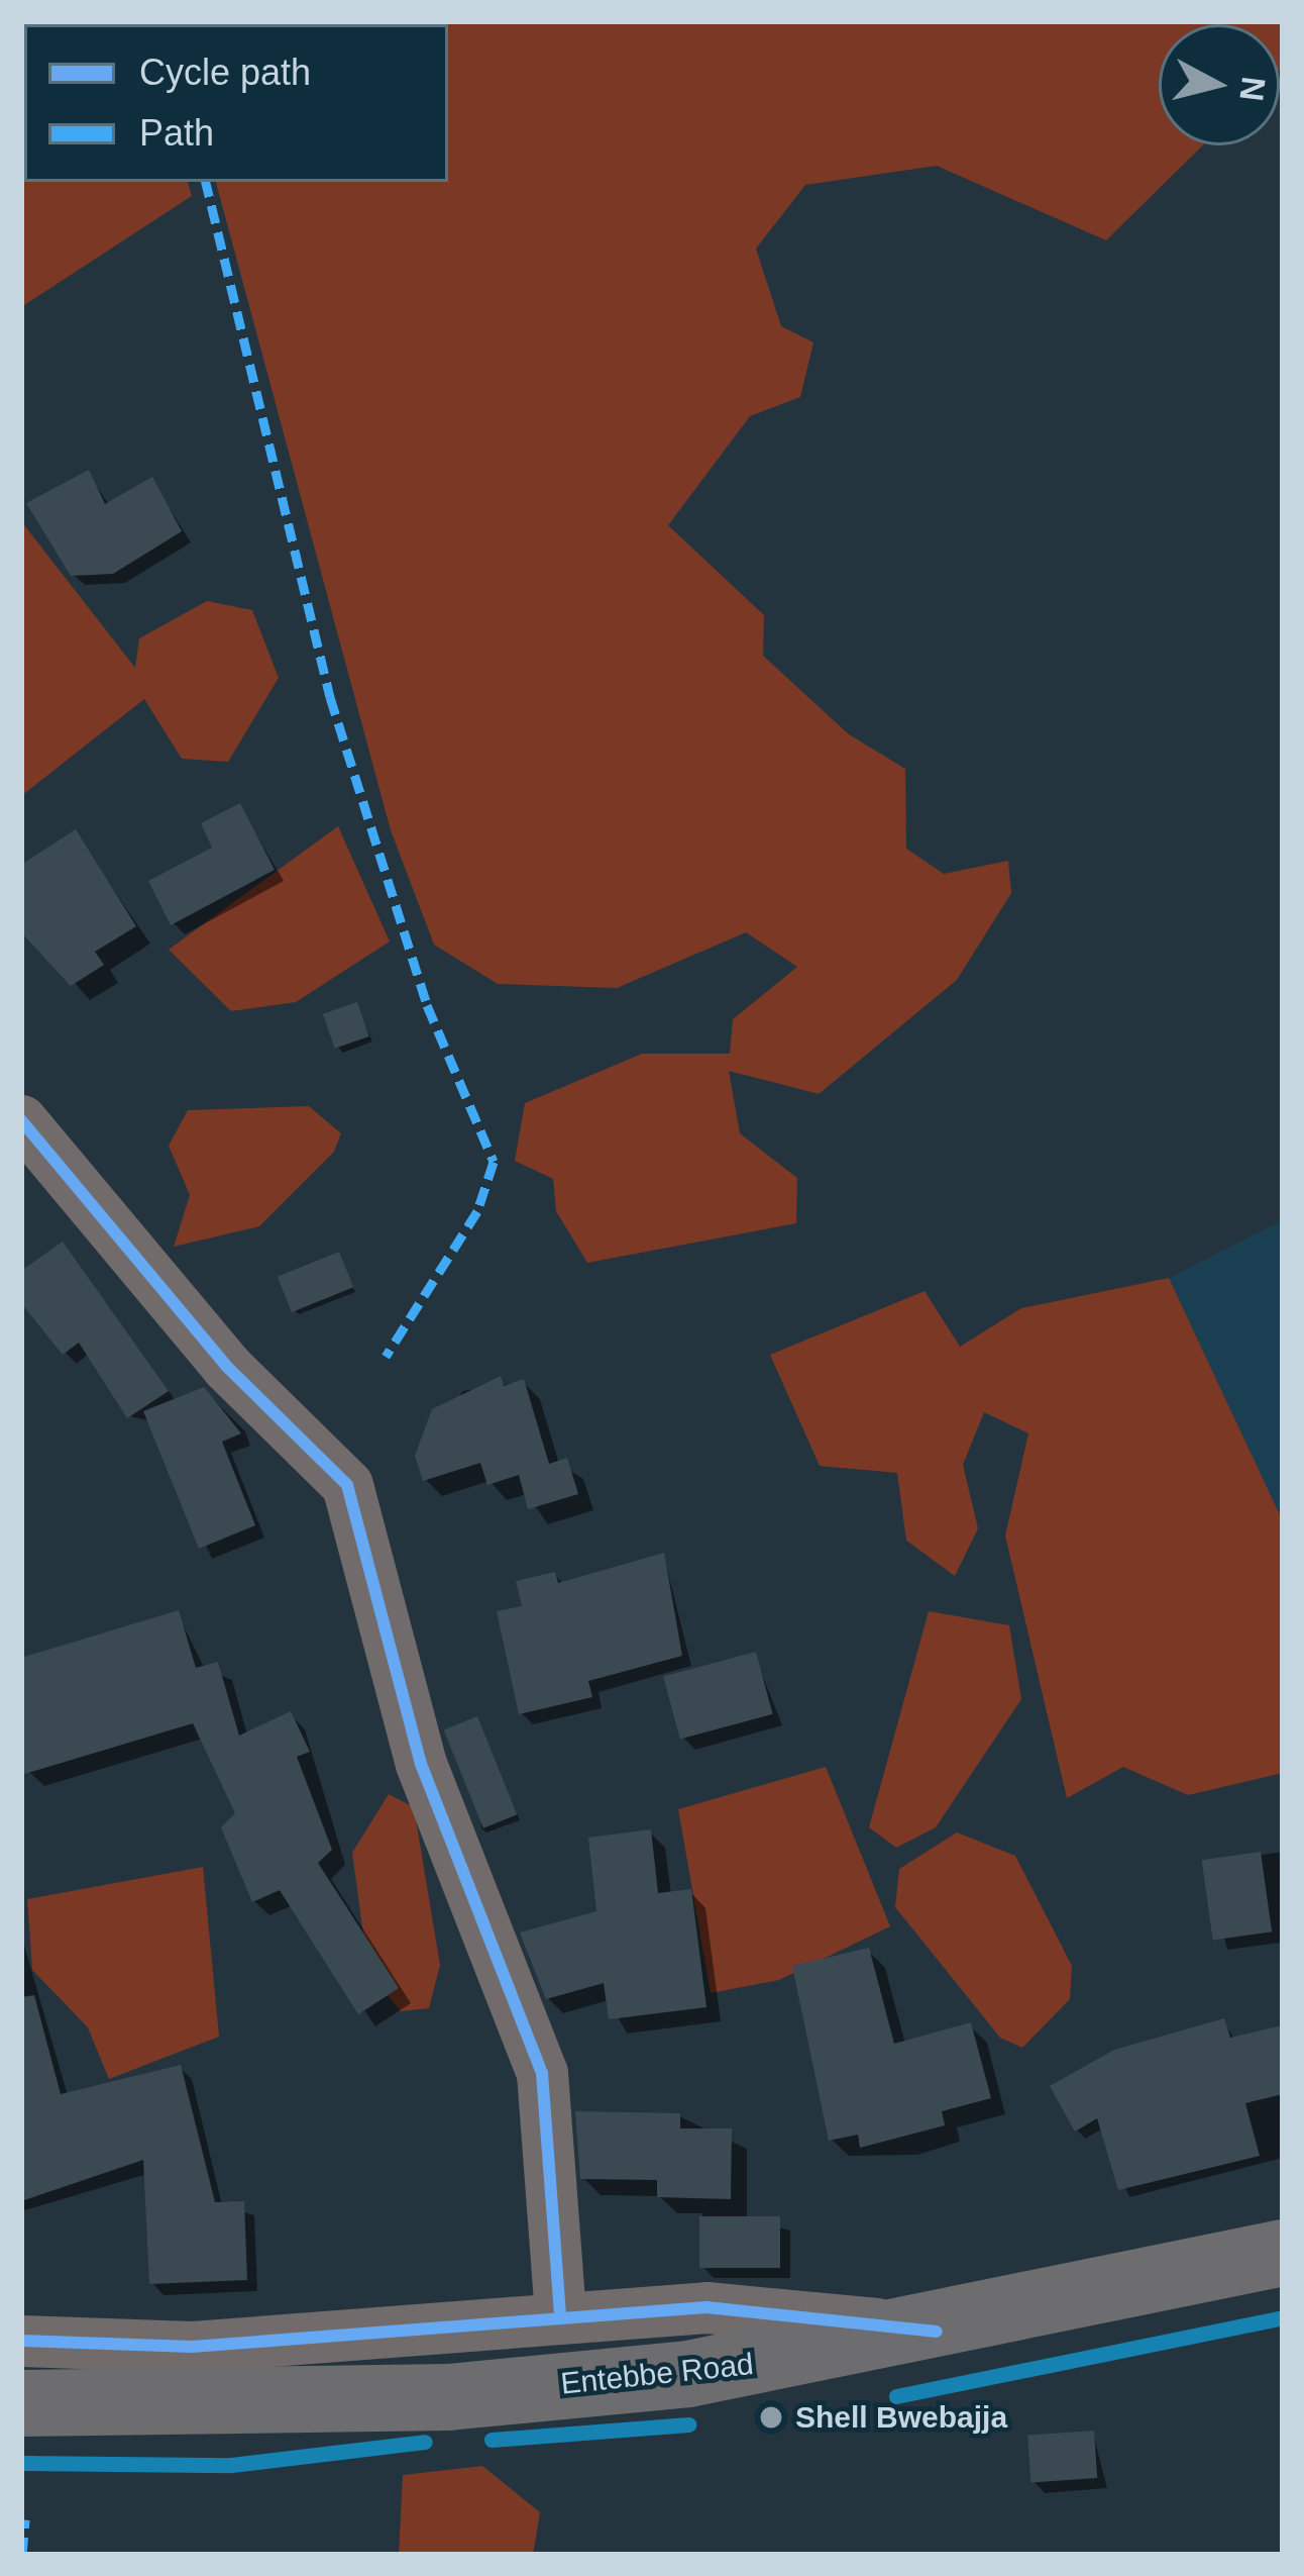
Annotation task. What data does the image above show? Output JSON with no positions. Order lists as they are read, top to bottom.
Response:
{
  "streets": {
    "main road": ["Entebbe Road"]
  },
  "places": ["Shell Bwebajja"],
  "legend": ["Cycle path", "Path"],
  "north": "right"
}
